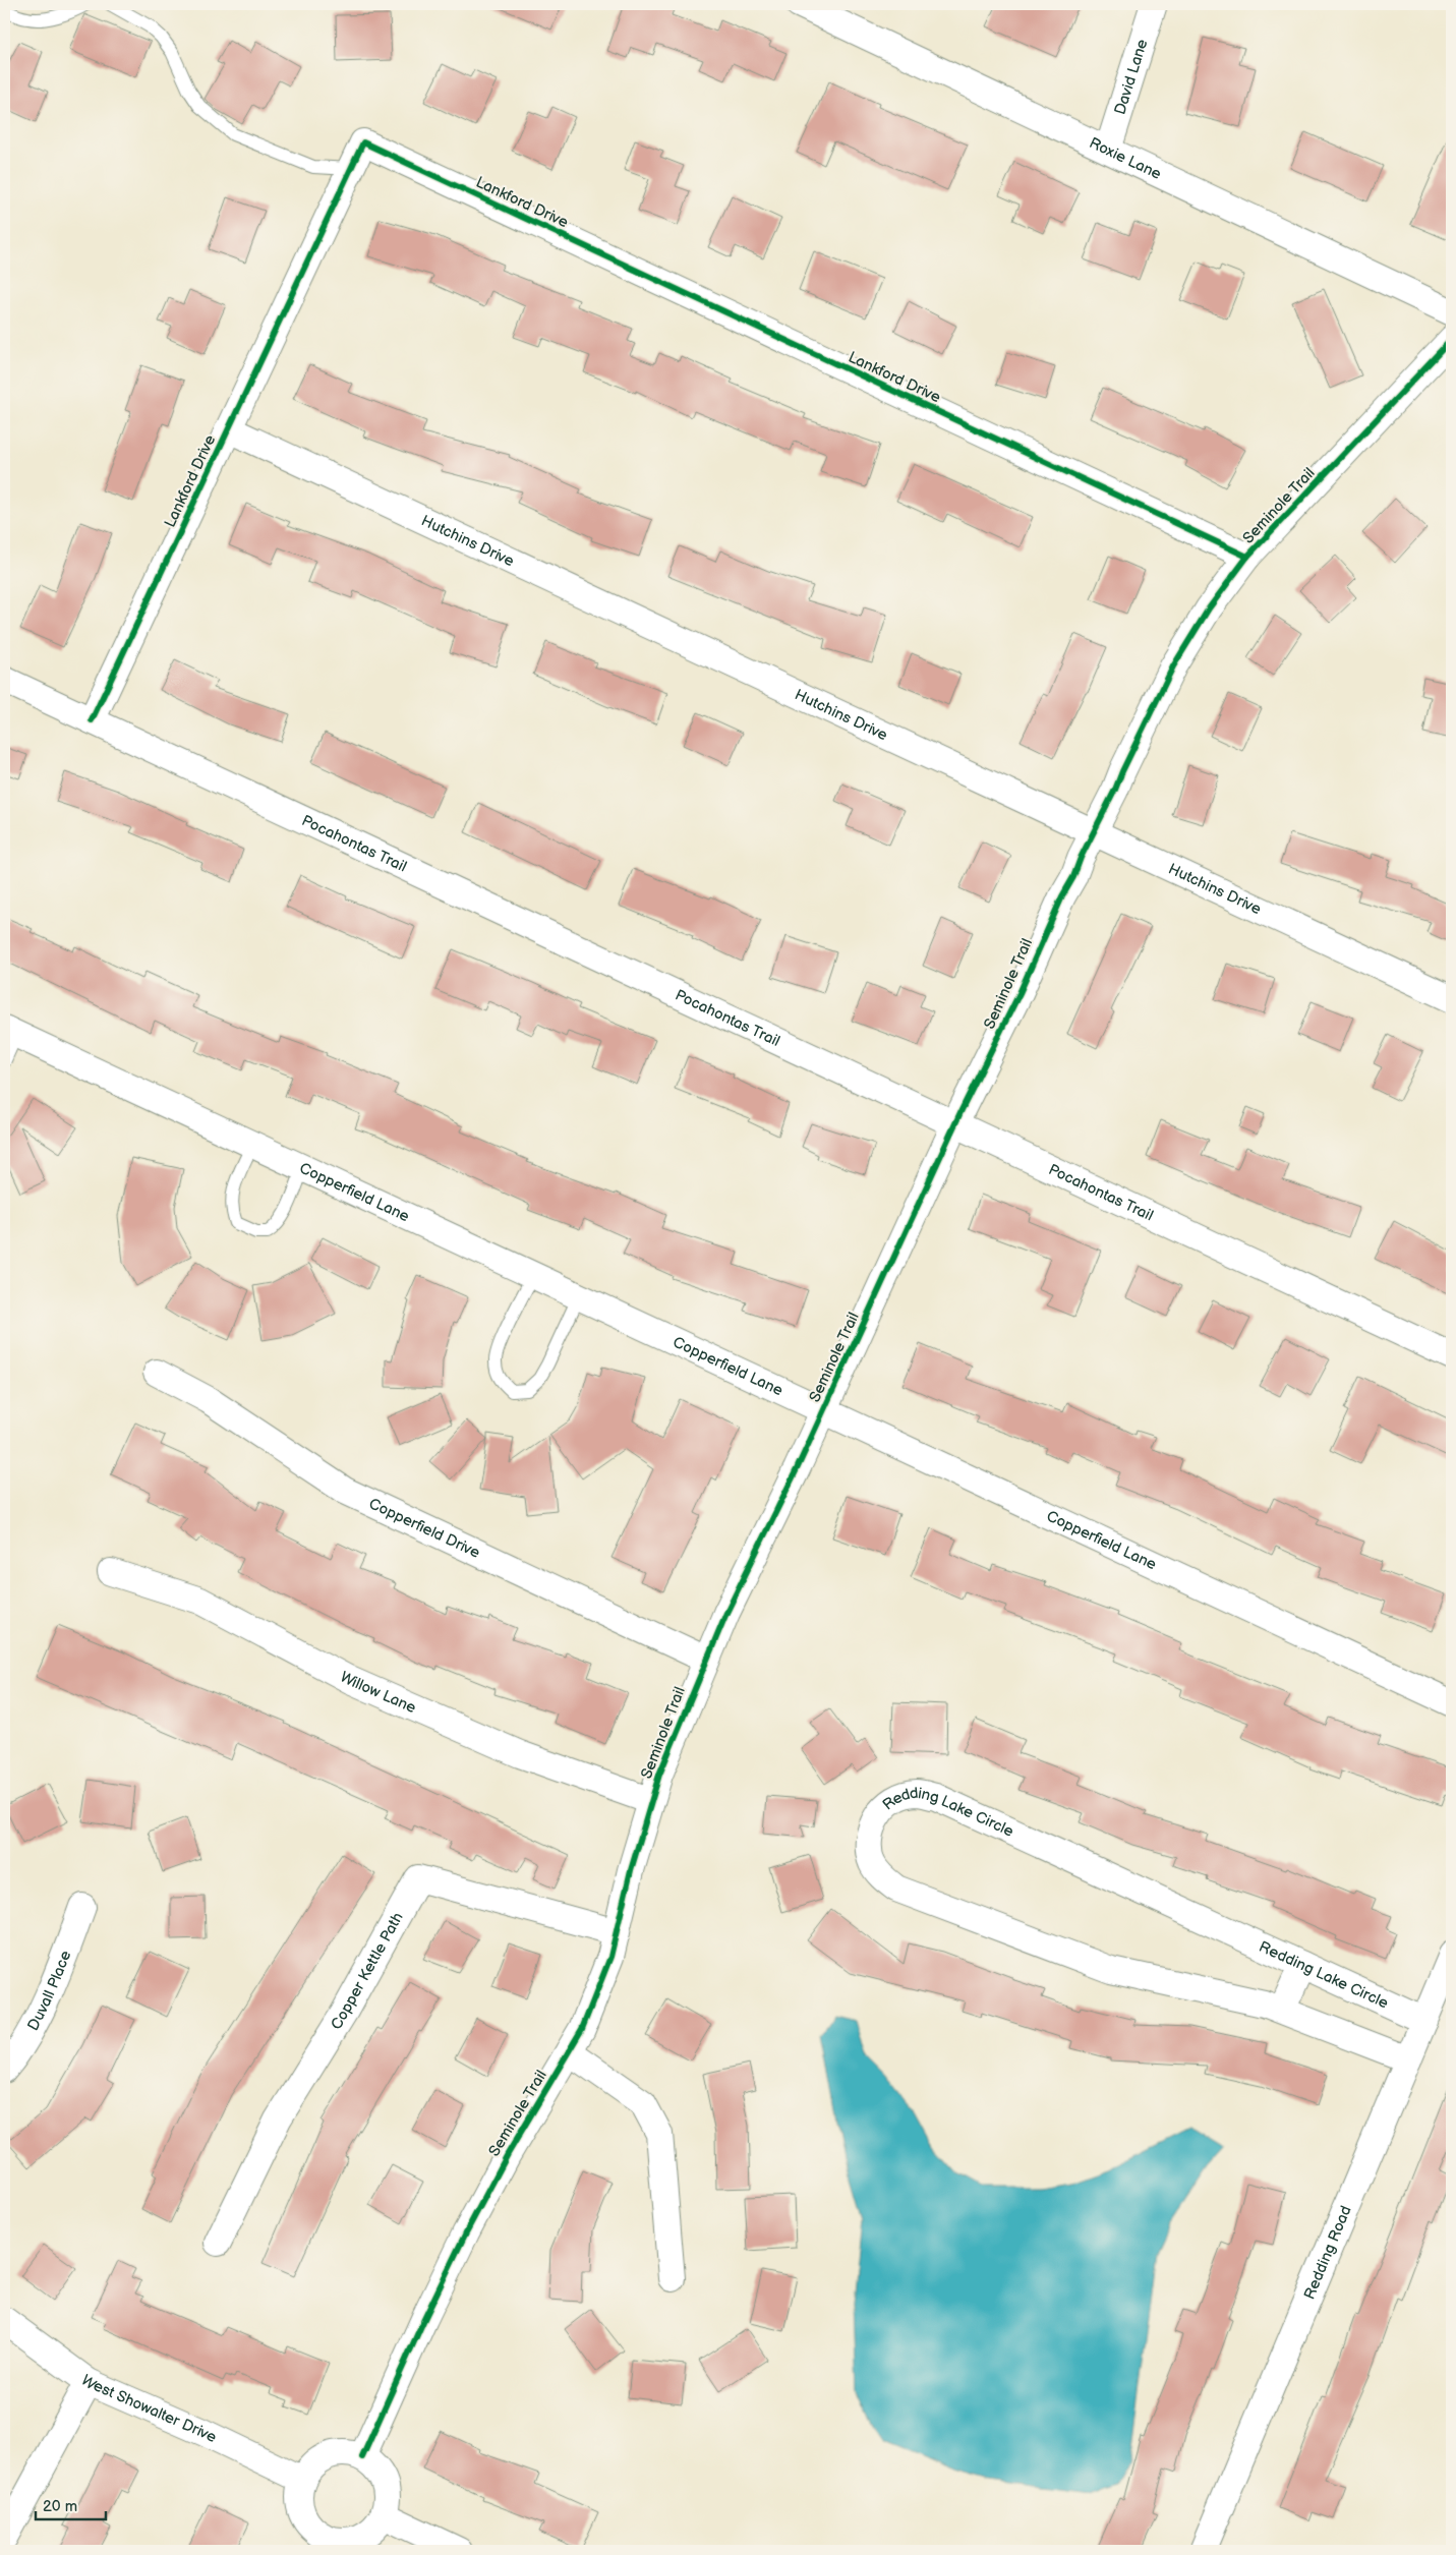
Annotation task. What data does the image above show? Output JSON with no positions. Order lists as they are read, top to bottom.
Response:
{
  "streets": {
    "street": [
      "David Lane",
      "Roxie Lane",
      "Lankford Drive",
      "Seminole Trail",
      "Hutchins Drive",
      "Pocahontas Trail",
      "Copperfield Lane",
      "Copperfield Drive",
      "Willow Lane",
      "Redding Lake Circle",
      "Copper Kettle Path",
      "Duvall Place",
      "Redding Road",
      "West Showalter Drive"
    ]
  },
  "crossings": [
    ["David Lane", "Roxie Lane"],
    ["Lankford Drive", "Seminole Trail"],
    ["Lankford Drive", "Hutchins Drive"],
    ["Lankford Drive", "Pocahontas Trail"],
    ["Seminole Trail", "Hutchins Drive"],
    ["Seminole Trail", "Pocahontas Trail"],
    ["Seminole Trail", "Copperfield Lane"],
    ["Seminole Trail", "Copperfield Drive"],
    ["Seminole Trail", "Willow Lane"],
    ["Seminole Trail", "Copper Kettle Path"],
    ["Seminole Trail", "West Showalter Drive"],
    ["Redding Lake Circle", "Redding Road"]
  ],
  "scale_bar": "20 m"
}
